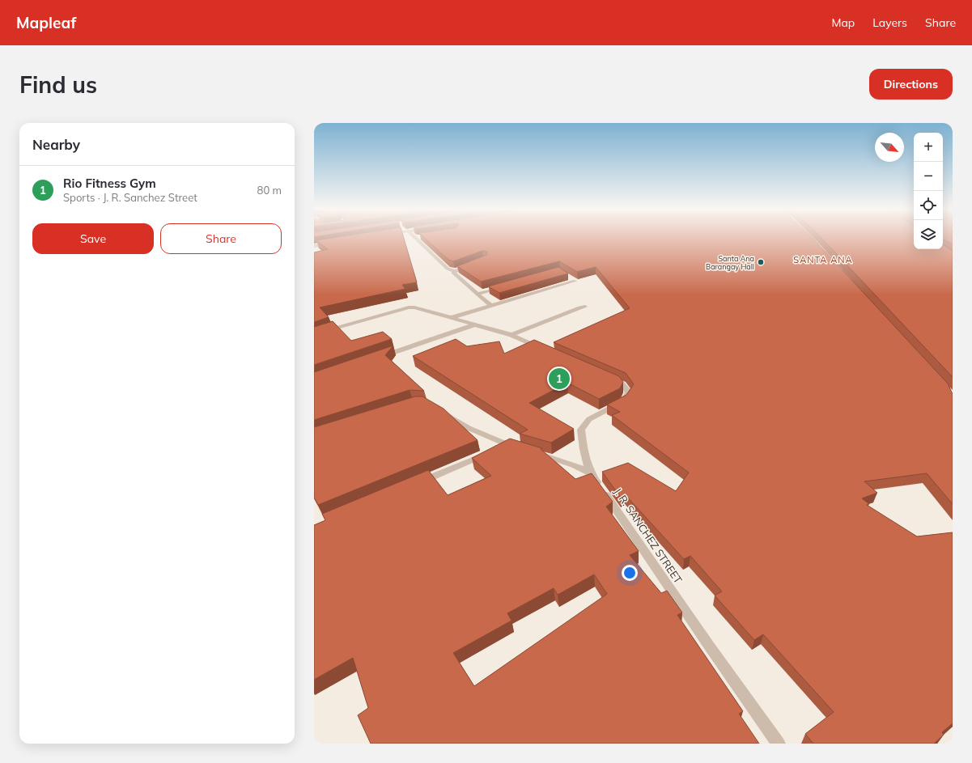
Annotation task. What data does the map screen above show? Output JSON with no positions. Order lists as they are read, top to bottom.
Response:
{
  "streets": {
    "street": ["J. R. SANCHEZ STREET"]
  },
  "districts": ["SANTA ANA"],
  "places": ["Santa Ana Barangay Hall"],
  "north": "bottom right",
  "page": {
    "header": "Mapleaf",
    "nav": ["Map", "Layers", "Share"],
    "buttons": [
      "Directions",
      ["Save", "Share"]
    ],
    "title": "Find us",
    "heading": "Nearby",
    "map_buttons": ["+", "−"],
    "list": [
      {
        "mark": "1",
        "name": "Rio Fitness Gym",
        "note": "Sports · J. R. Sanchez Street",
        "value": "80 m"
      }
    ],
    "pins": "1"
  }
}
